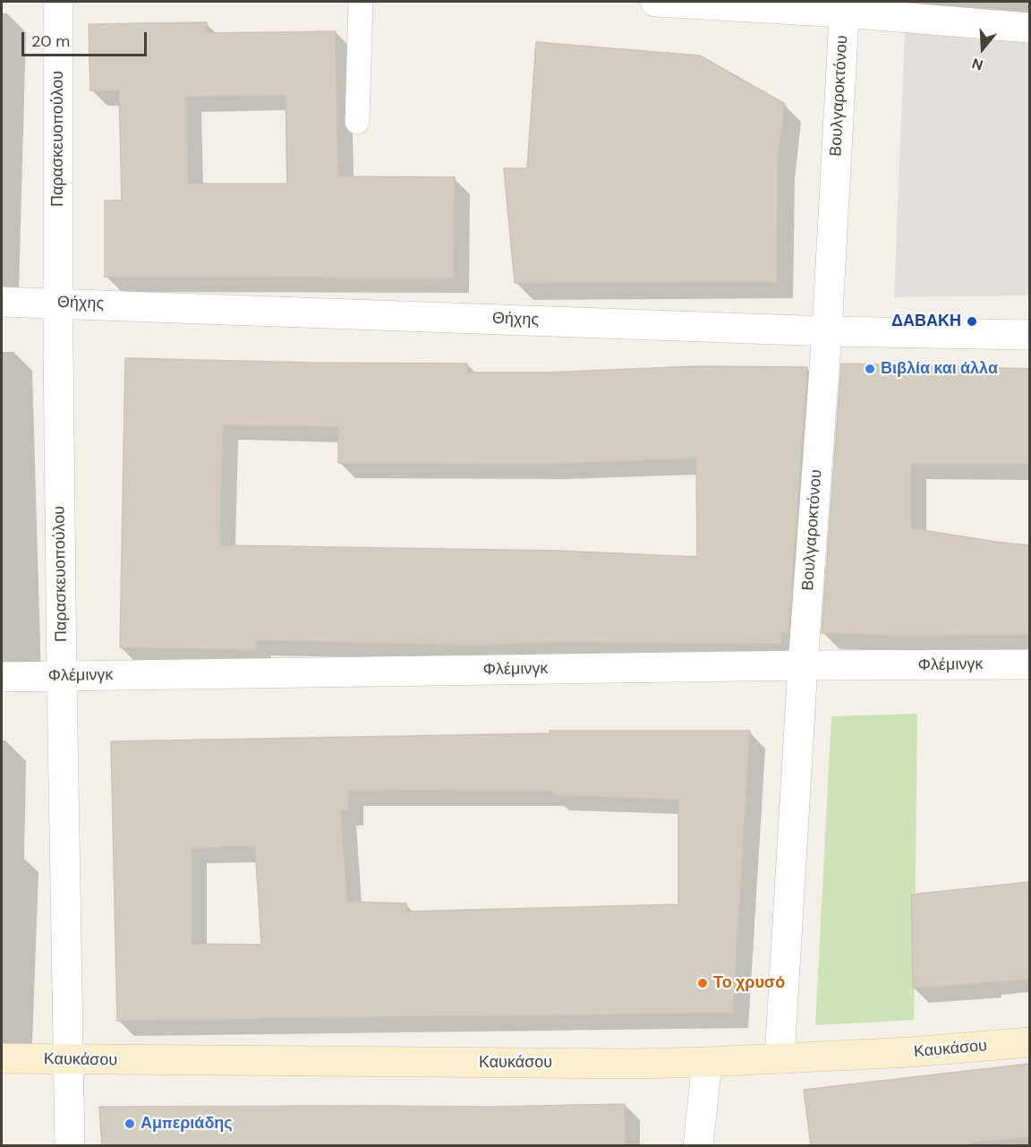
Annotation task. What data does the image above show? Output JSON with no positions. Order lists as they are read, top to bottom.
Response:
{
  "streets": {
    "main road": ["Καυκάσου"],
    "street": [
      "Βουλγαροκτόνου",
      "Παρασκευοπούλου",
      "Θήχης",
      "Φλέμινγκ"
    ]
  },
  "crossings": [
    ["Βουλγαροκτόνου", "Θήχης"],
    ["Βουλγαροκτόνου", "Φλέμινγκ"],
    ["Βουλγαροκτόνου", "Καυκάσου"],
    ["Παρασκευοπούλου", "Θήχης"],
    ["Παρασκευοπούλου", "Φλέμινγκ"],
    ["Παρασκευοπούλου", "Καυκάσου"]
  ],
  "places": [
    "ΔΑΒΑΚΗ",
    "Βιβλία και άλλα",
    "Το χρυσό",
    "Αμπεριάδης"
  ],
  "scale_bar": "20 m",
  "north": "bottom"
}
